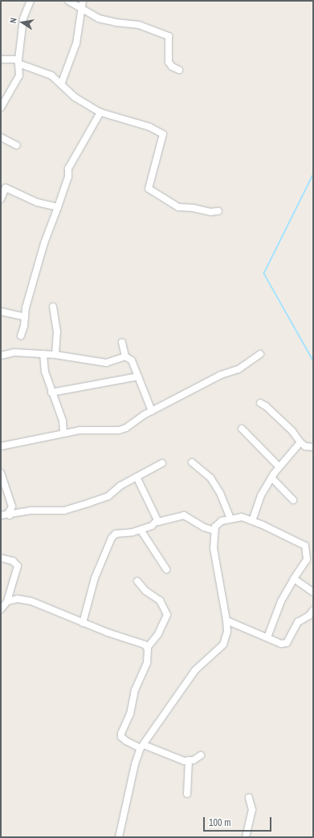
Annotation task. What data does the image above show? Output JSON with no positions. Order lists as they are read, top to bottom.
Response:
{
  "scale_bar": "100 m",
  "north": "left"
}
